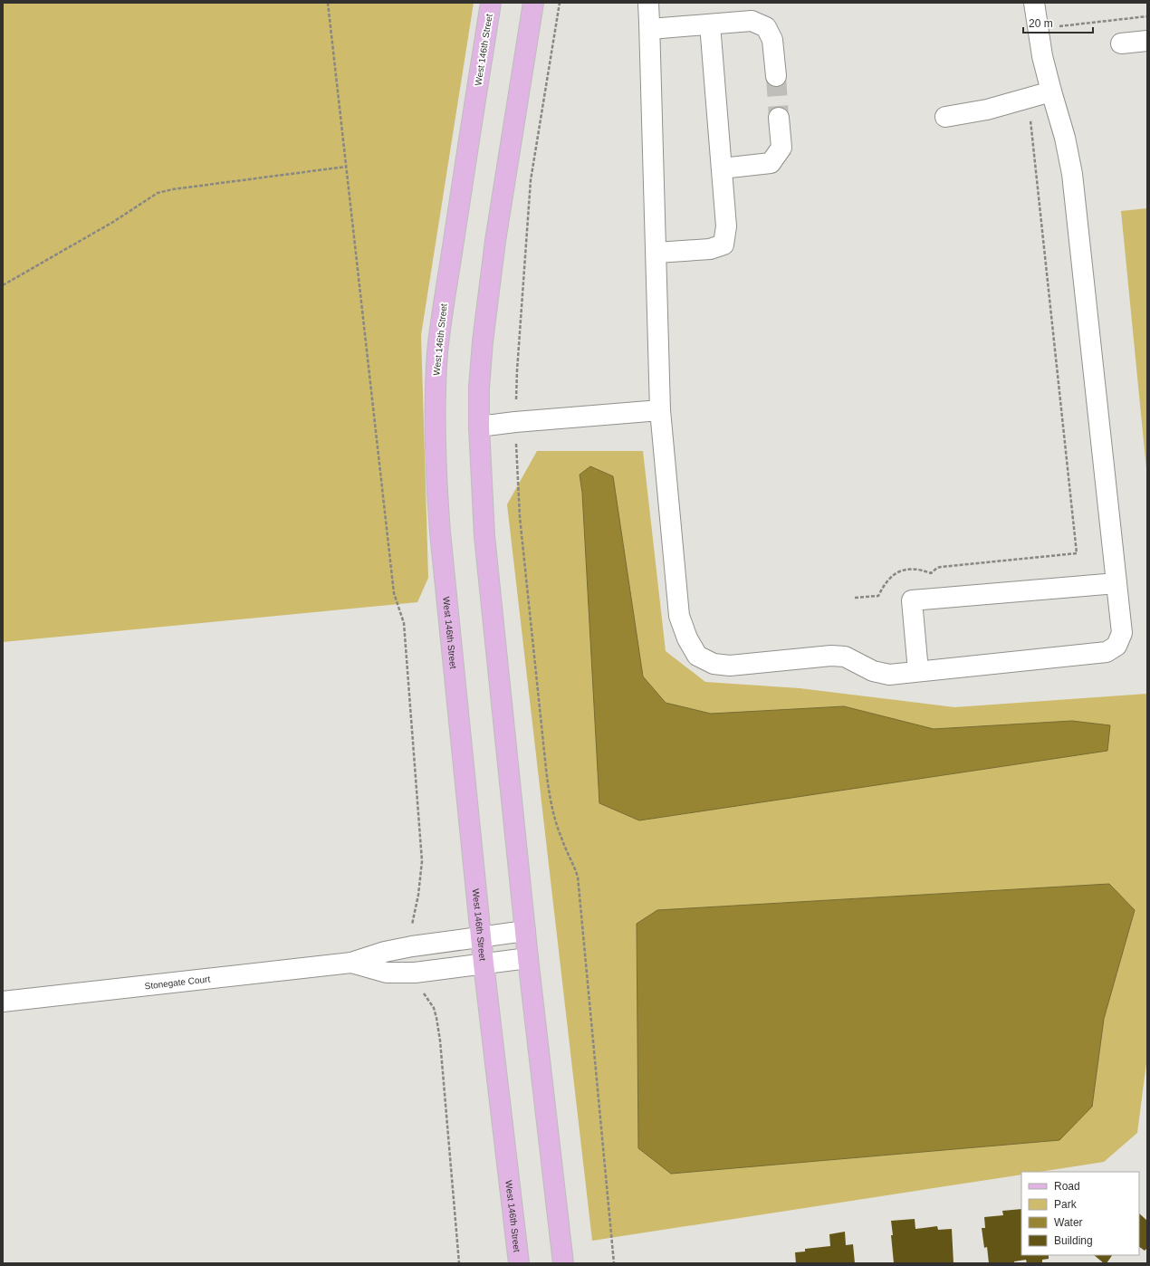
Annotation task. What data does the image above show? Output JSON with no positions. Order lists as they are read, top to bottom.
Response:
{
  "streets": {
    "main road": ["West 146th Street"],
    "street": ["Stonegate Court"]
  },
  "crossings": [
    ["West 146th Street", "Stonegate Court"]
  ],
  "legend": [
    "Road",
    "Park",
    "Water",
    "Building"
  ],
  "scale_bar": "20 m"
}
